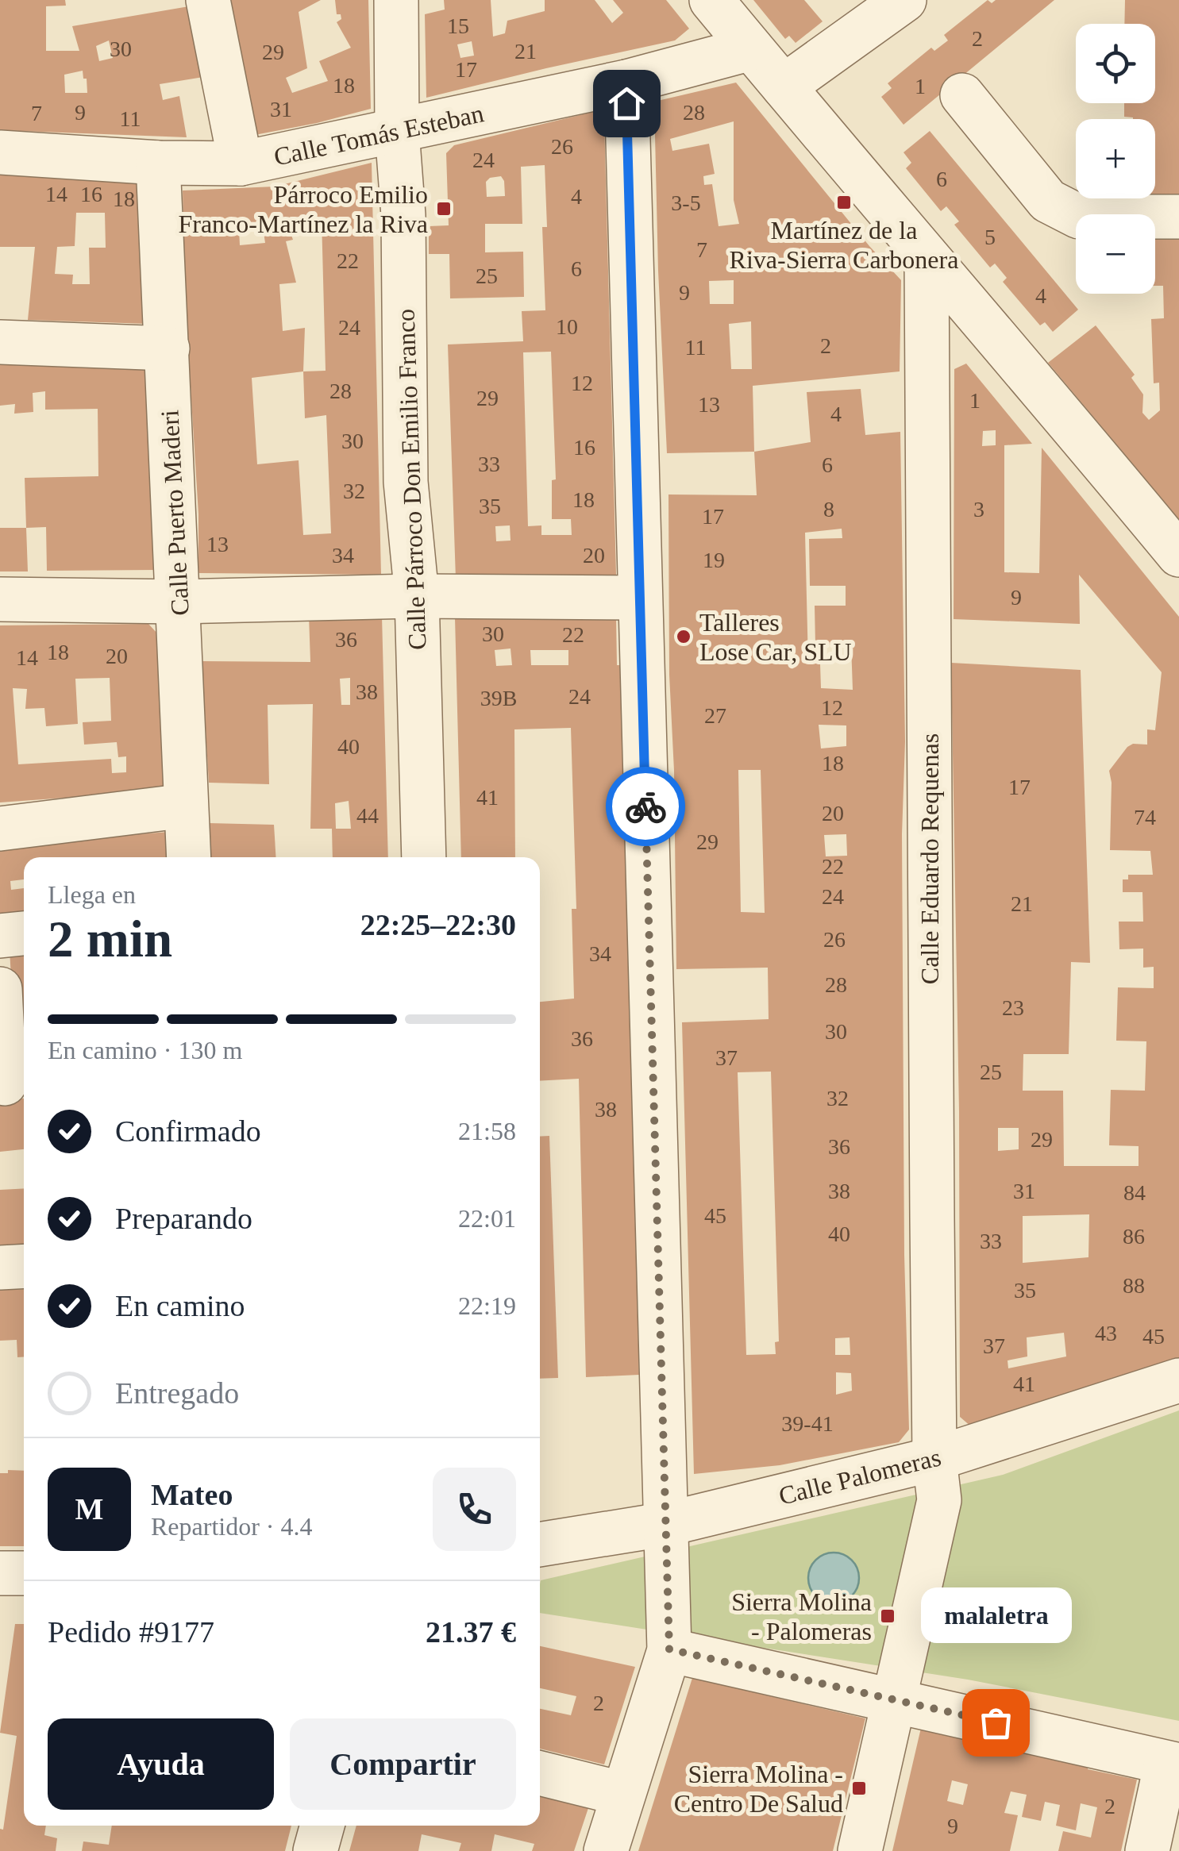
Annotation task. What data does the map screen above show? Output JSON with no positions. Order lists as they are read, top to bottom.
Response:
{
  "streets": {
    "street": [
      "Calle Tomás Esteban",
      "Calle Párroco Don Emilio Franco",
      "Calle Puerto Maderi",
      "Calle Eduardo Requenas",
      "Calle Palomeras"
    ]
  },
  "crossings": [
    ["Calle Tomás Esteban", "Calle Párroco Don Emilio Franco"],
    ["Calle Tomás Esteban", "Calle Puerto Maderi"],
    ["Calle Eduardo Requenas", "Calle Palomeras"]
  ],
  "places": {
    "transit": [
      "Martínez de la Riva-Sierra Carbonera",
      "Párroco Emilio Franco-Martínez la Riva",
      "Sierra Molina - Palomeras",
      "Sierra Molina - Centro De Salud"
    ],
    "other": ["Talleres Lose Car, SLU", "malaletra"]
  },
  "house_numbers": [
    "15",
    "2",
    "30",
    "21",
    "29",
    "17",
    "18",
    "1",
    "31",
    "9",
    "28",
    "7",
    "11",
    "26",
    "24",
    "6",
    "14",
    "16",
    "4",
    "18",
    "3-5",
    "5",
    "7",
    "22",
    "6",
    "25",
    "9",
    "4",
    "10",
    "24",
    "2",
    "11",
    "12",
    "28",
    "29",
    "1",
    "13",
    "4",
    "30",
    "16",
    "33",
    "6",
    "32",
    "18",
    "35",
    "8",
    "3",
    "17",
    "13",
    "34",
    "20",
    "19",
    "9",
    "30",
    "22",
    "36",
    "18",
    "20",
    "14",
    "38",
    "24",
    "39B",
    "12",
    "27",
    "40",
    "18",
    "17",
    "41",
    "20",
    "44",
    "74",
    "29",
    "22",
    "24",
    "21",
    "26",
    "34",
    "28",
    "23",
    "30",
    "36",
    "37",
    "25",
    "32",
    "38",
    "29",
    "36",
    "38",
    "31",
    "84",
    "45",
    "40",
    "86",
    "33",
    "88",
    "35",
    "43",
    "45",
    "37",
    "41",
    "39-41",
    "2",
    "2",
    "9"
  ],
  "page": {
    "map_buttons": ["+", "−"],
    "heading": ["2 min", "Llega en", "22:25–22:30"],
    "panel": [
      "Mateo",
      "Repartidor · 4.4",
      "Pedido #9177",
      "21.37 €"
    ],
    "bar": "En camino · 130 m",
    "list": [
      ["Confirmado", "21:58"],
      ["Preparando", "22:01"],
      ["En camino", "22:19"],
      "Entregado"
    ],
    "round": "M",
    "bubble": "malaletra",
    "buttons": ["Ayuda", "Compartir"]
  }
}
